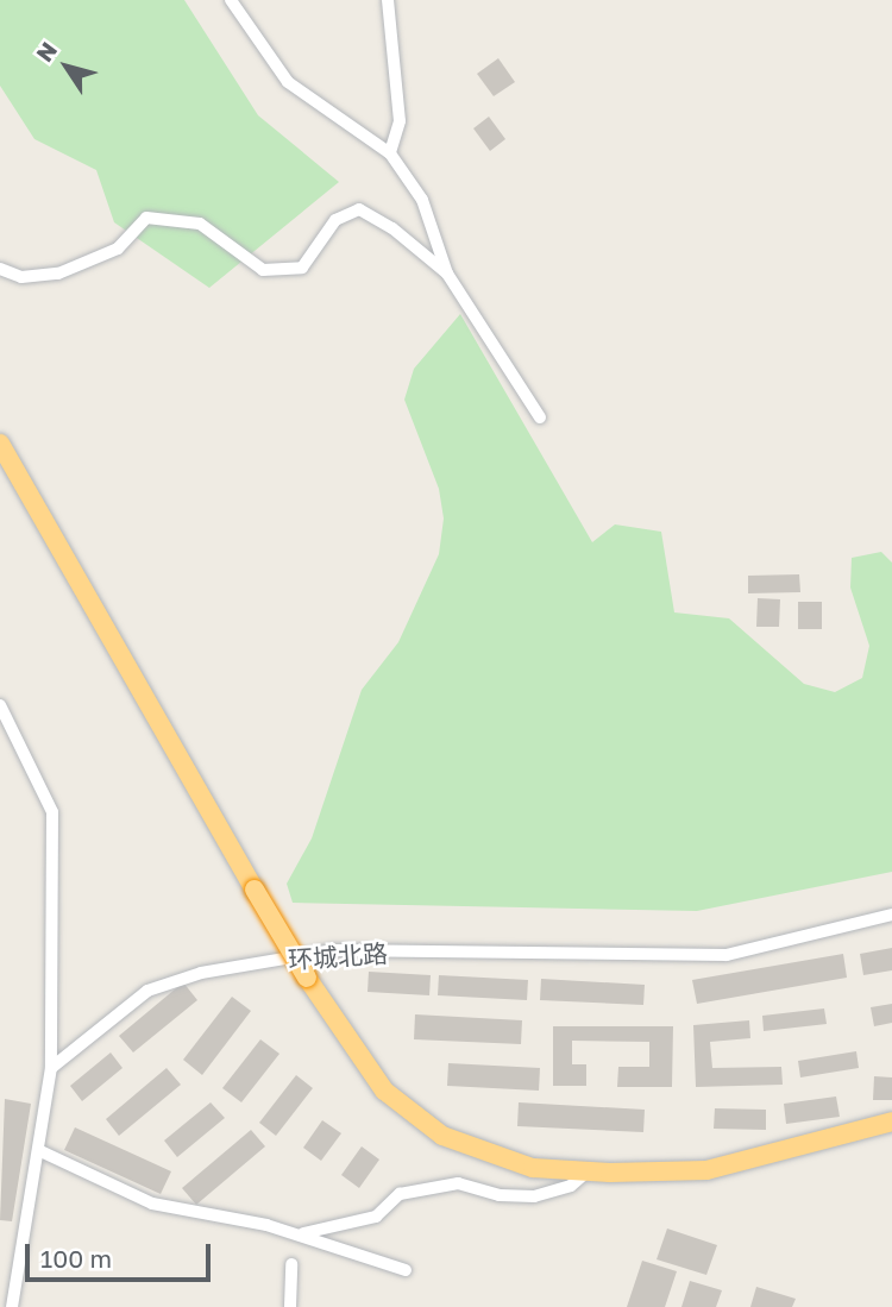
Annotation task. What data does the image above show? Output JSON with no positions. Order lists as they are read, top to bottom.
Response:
{
  "streets": {
    "street": ["环城北路"]
  },
  "scale_bar": "100 m",
  "north": "top left"
}
